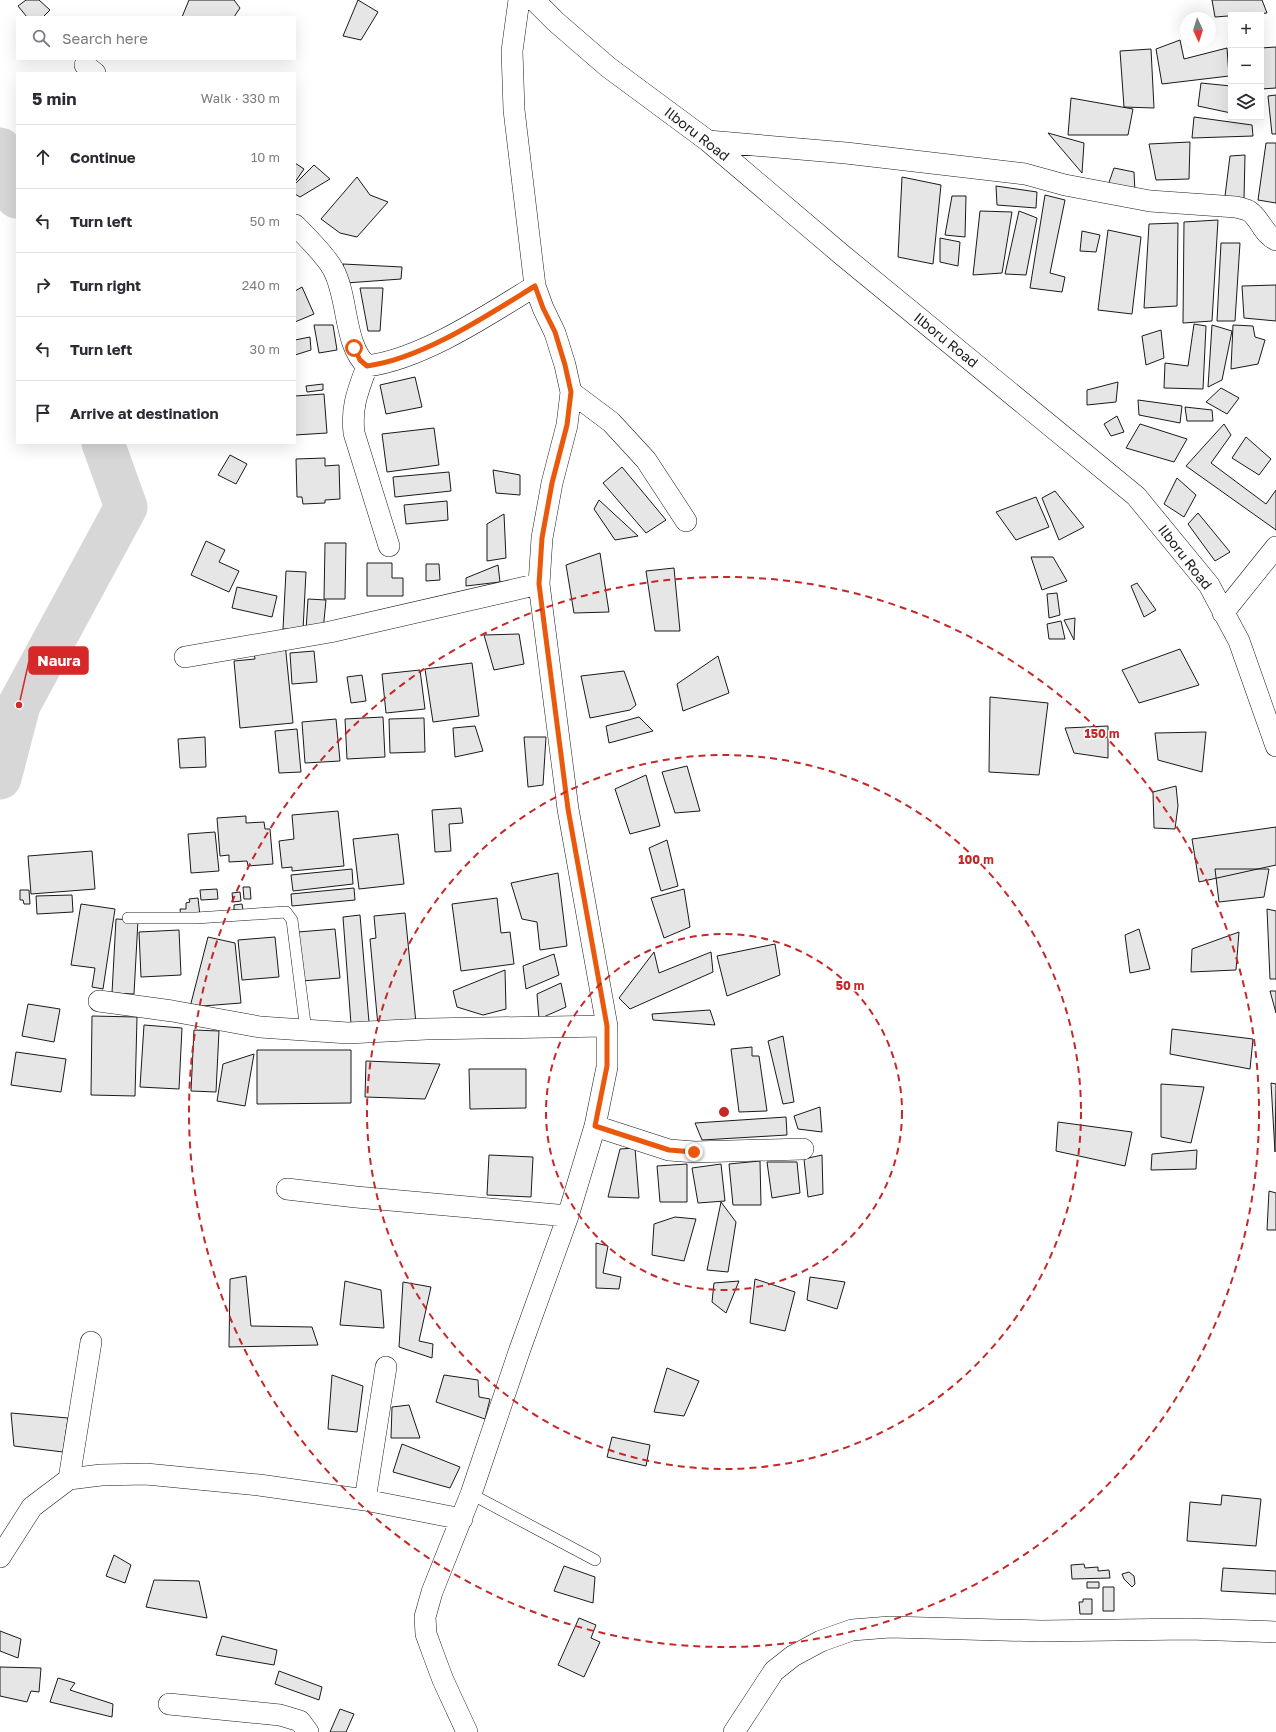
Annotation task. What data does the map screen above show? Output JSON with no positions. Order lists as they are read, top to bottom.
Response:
{
  "streets": {
    "street": ["Ilboru Road"]
  },
  "places": ["Naura"],
  "north": "bottom",
  "page": {
    "map_buttons": ["+", "−"],
    "search": "Search here",
    "heading": ["5 min", "Walk · 330 m"],
    "list": [
      ["Continue", "10 m"],
      ["Turn left", "50 m"],
      ["Turn right", "240 m"],
      ["Turn left", "30 m"],
      "Arrive at destination"
    ]
  },
  "rings": ["150 m", "100 m", "50 m"]
}
